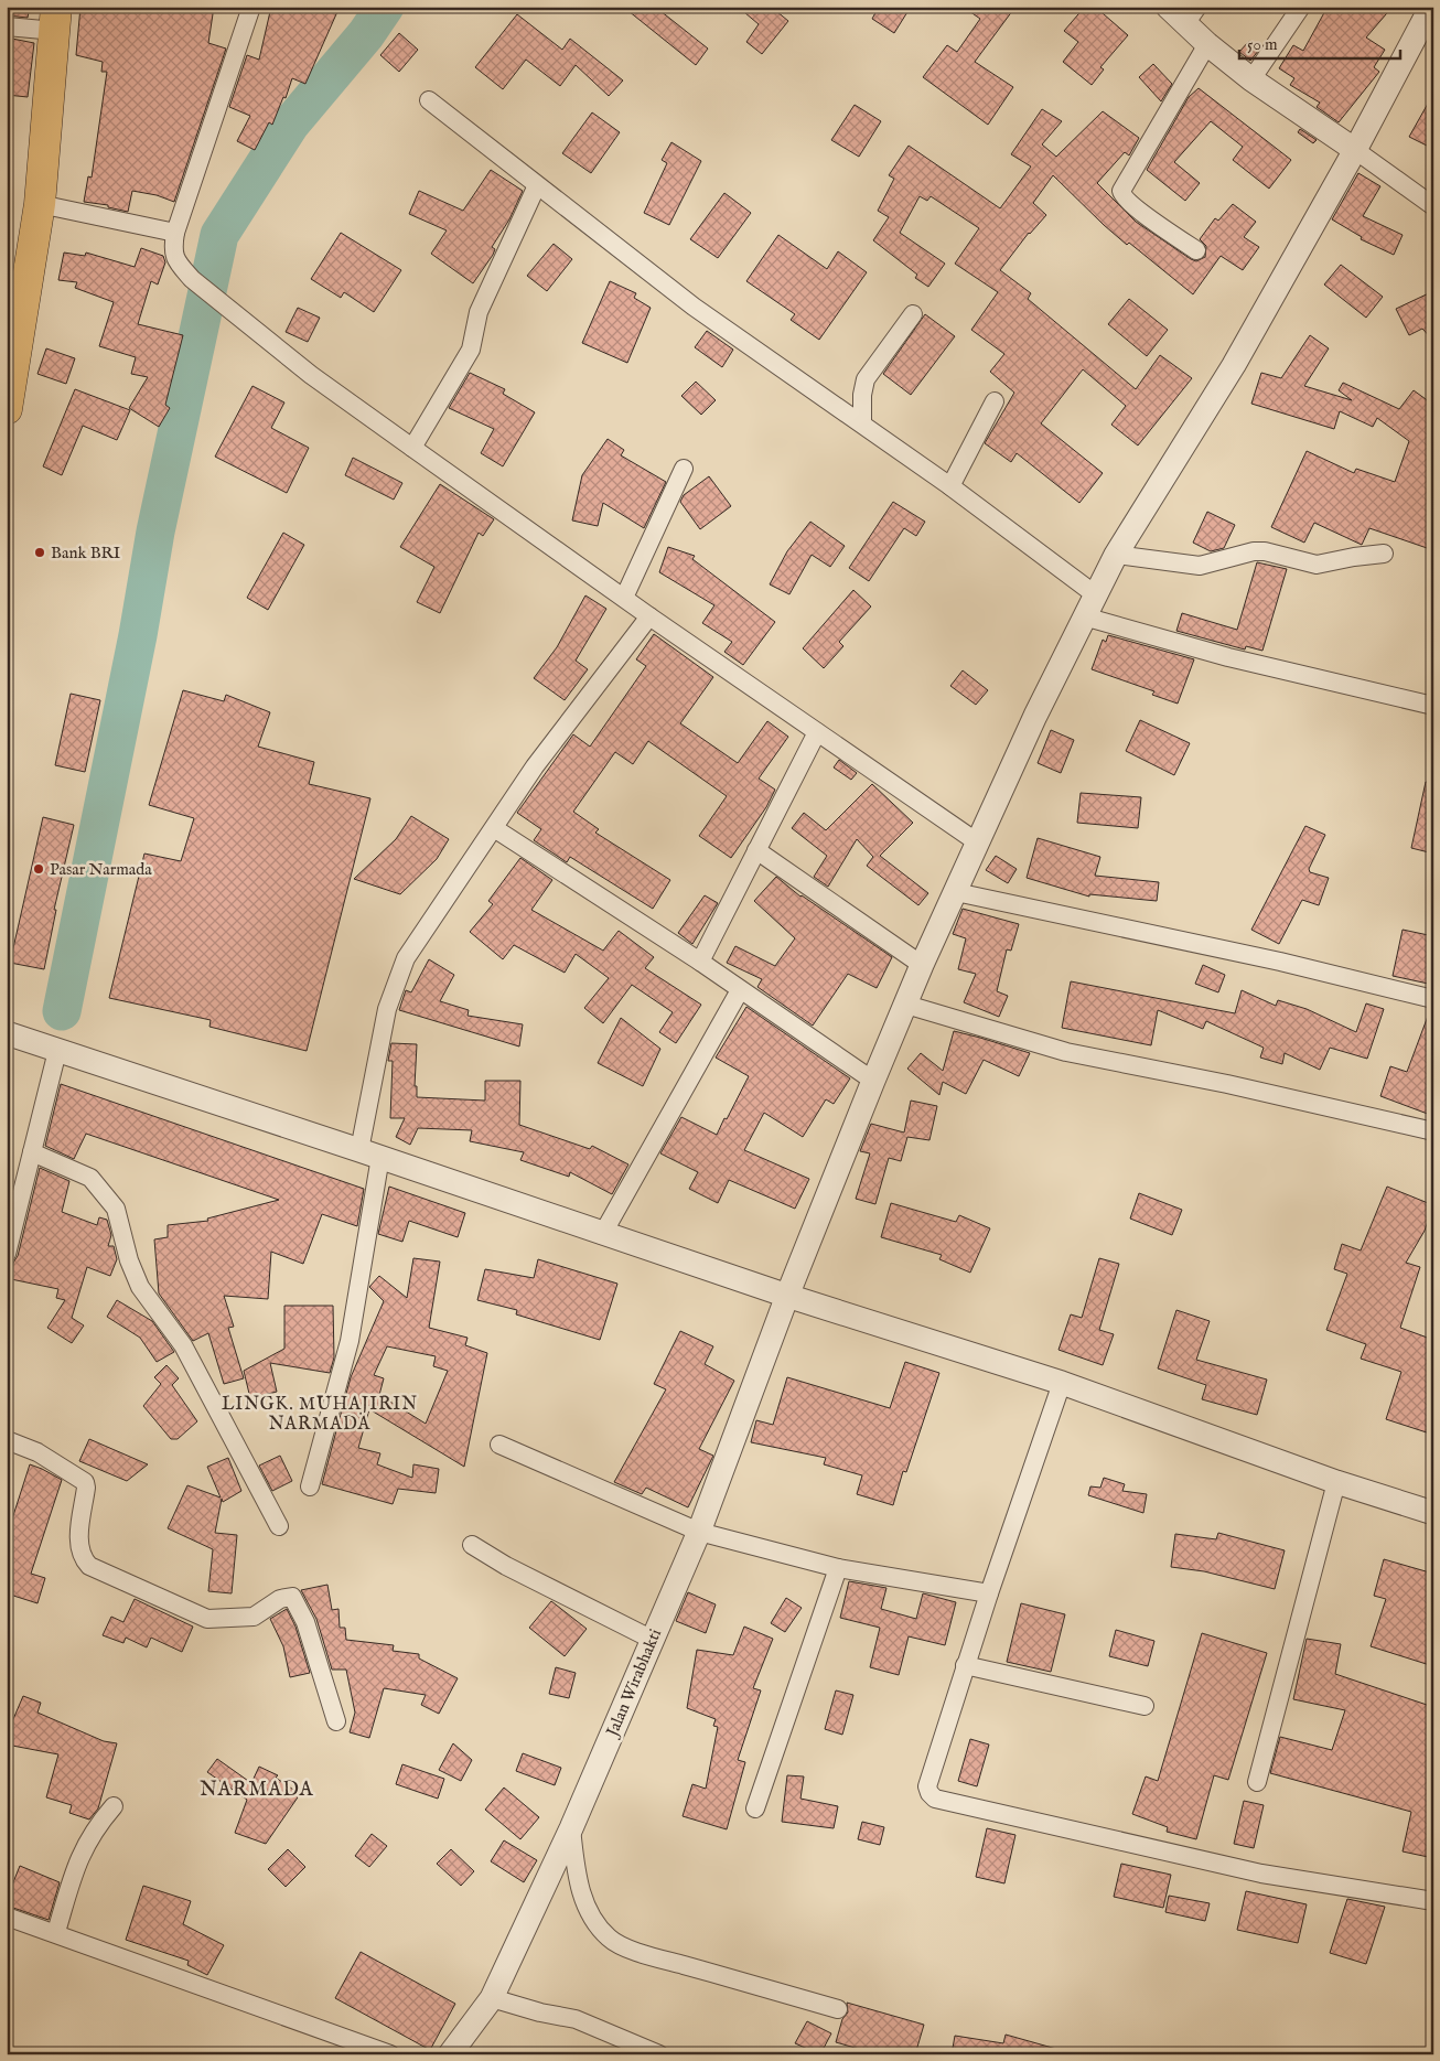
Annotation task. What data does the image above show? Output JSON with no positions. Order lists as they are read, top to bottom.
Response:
{
  "streets": {
    "street": ["Jalan Wirabhakti"]
  },
  "districts": ["LINGK. MUHAJIRIN NARMADA", "NARMADA"],
  "places": ["Bank BRI", "Pasar Narmada"],
  "scale_bar": "50 m"
}
